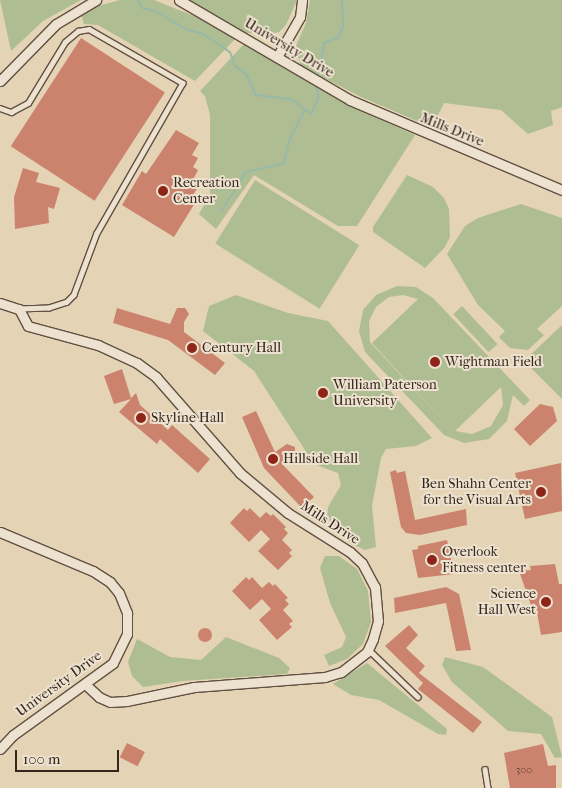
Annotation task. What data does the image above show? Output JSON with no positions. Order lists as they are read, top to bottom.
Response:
{
  "streets": {
    "street": ["University Drive", "Mills Drive"]
  },
  "crossings": [
    ["University Drive", "Mills Drive"]
  ],
  "places": [
    "Recreation Center",
    "Century Hall",
    "Wightman Field",
    "William Paterson University",
    "Skyline Hall",
    "Hillside Hall",
    "Ben Shahn Center for the Visual Arts",
    "Overlook Fitness center",
    "Science Hall West"
  ],
  "house_numbers": ["300"],
  "scale_bar": "100 m"
}
